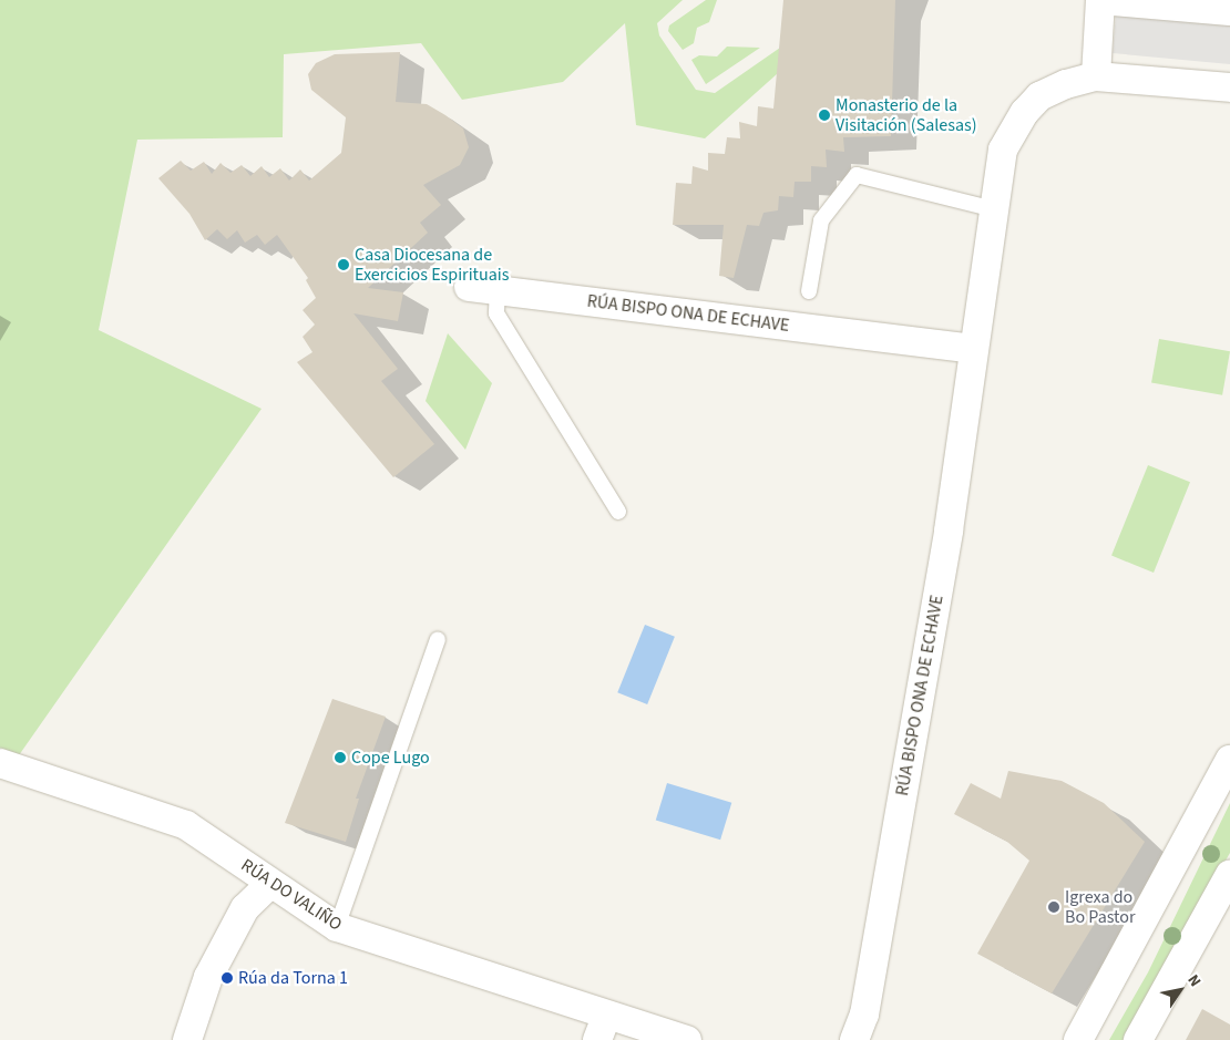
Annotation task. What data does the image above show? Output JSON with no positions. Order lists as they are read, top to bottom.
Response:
{
  "streets": {
    "street": ["RÚA BISPO ONA DE ECHAVE", "RÚA DO VALIÑO"]
  },
  "places": [
    "Monasterio de la Visitación (Salesas)",
    "Casa Diocesana de Exercicios Espirituais",
    "Cope Lugo",
    "Igrexa do Bo Pastor",
    "Rúa da Torna 1"
  ],
  "north": "top right"
}
